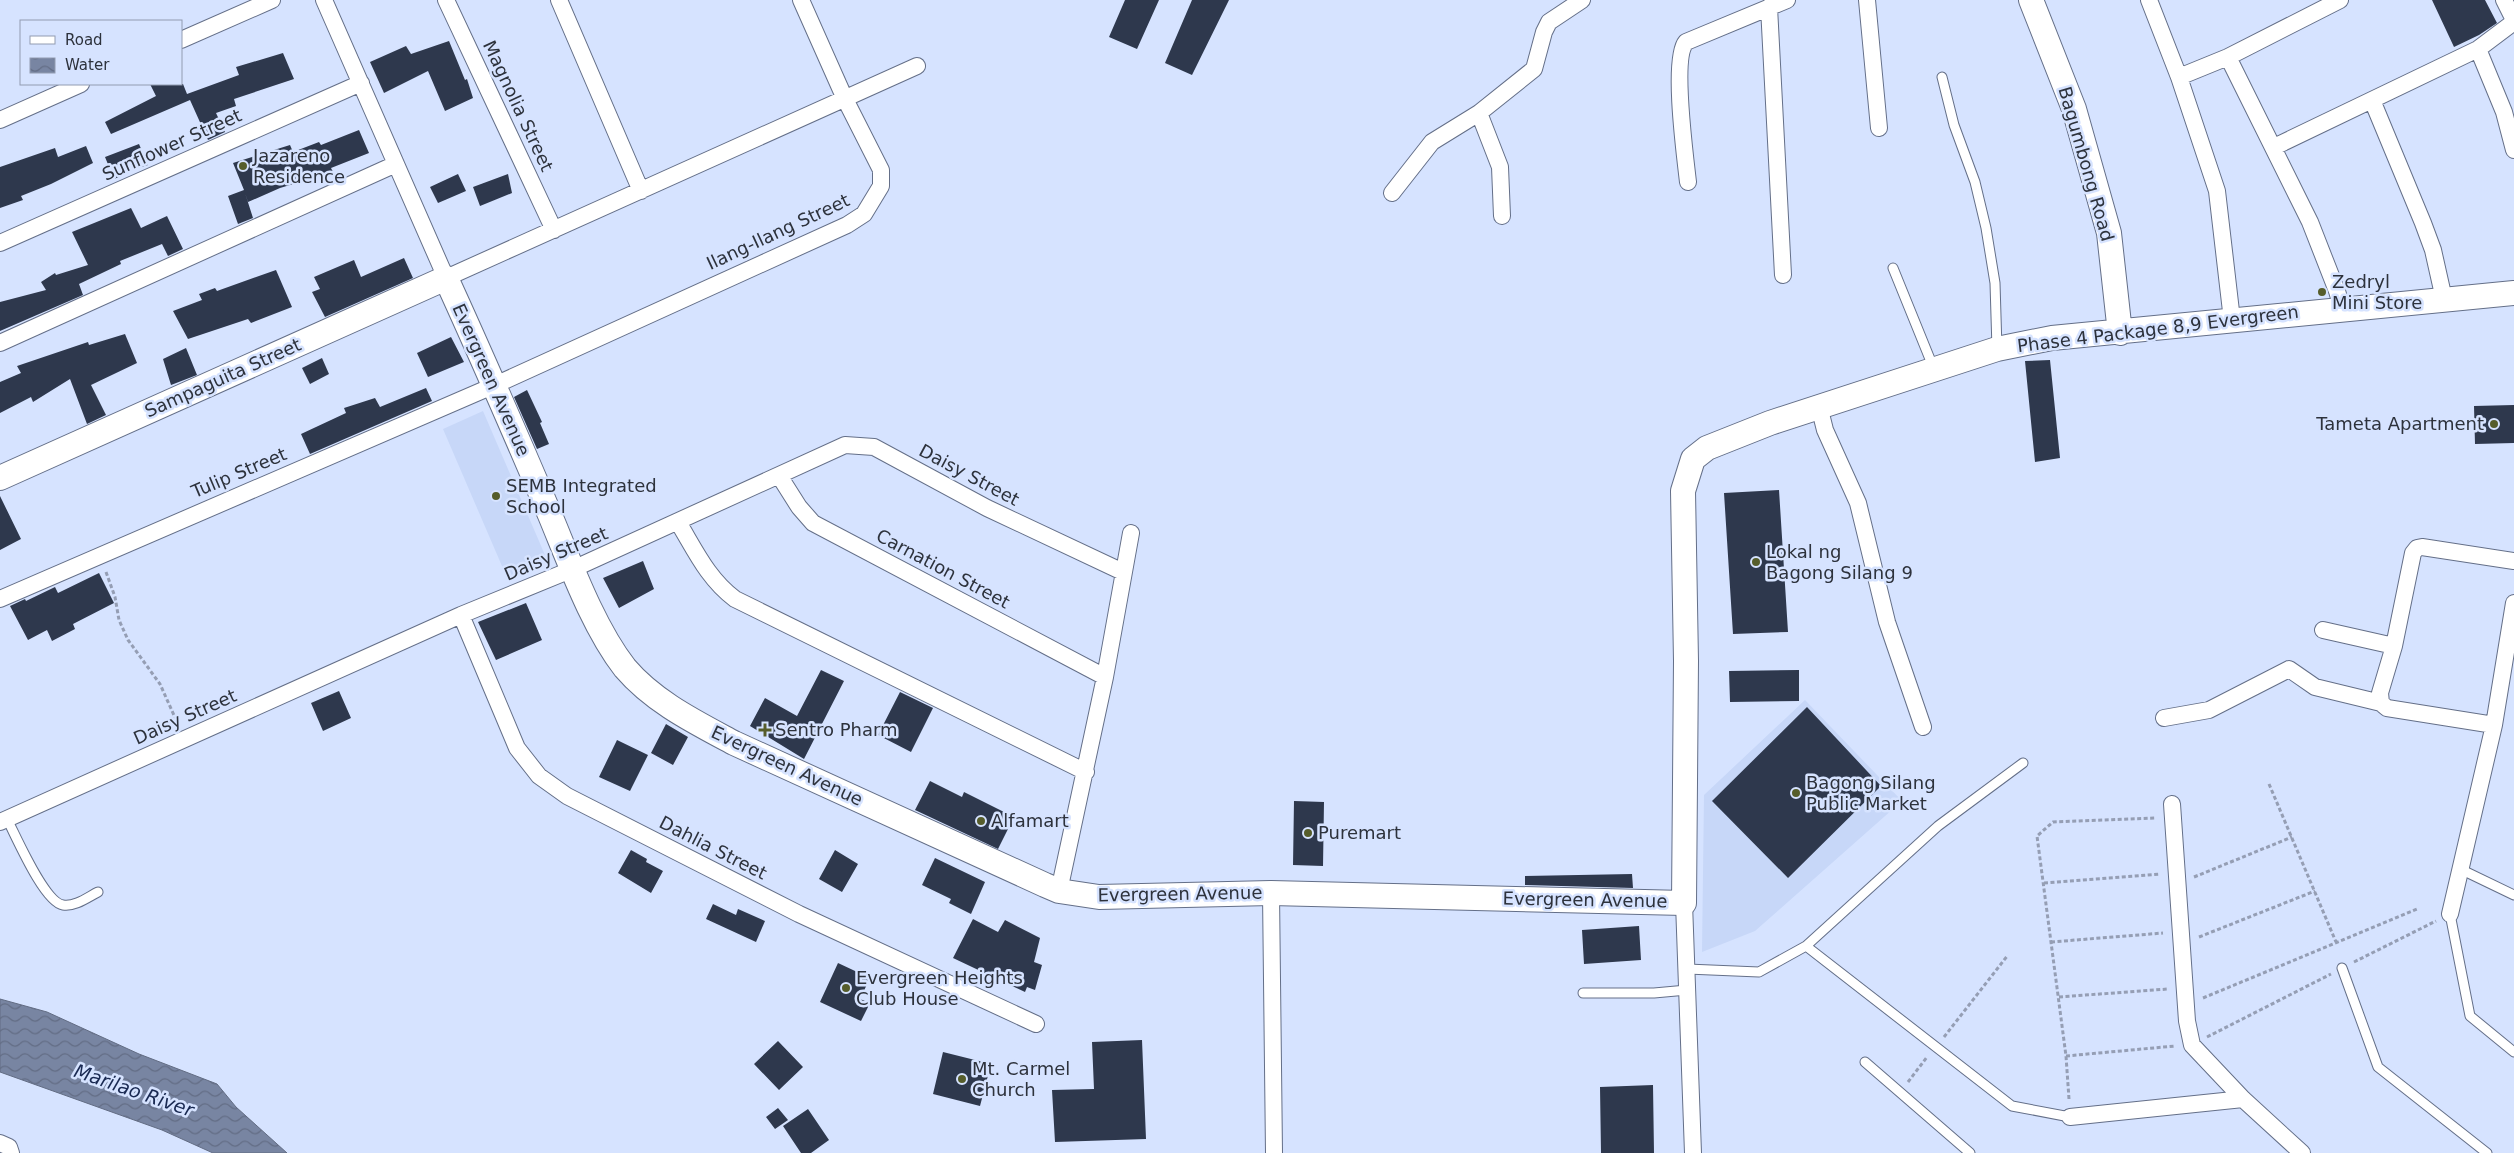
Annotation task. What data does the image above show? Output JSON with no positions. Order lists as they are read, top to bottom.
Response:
{
  "streets": {
    "street": [
      "Magnolia Street",
      "Sunflower Street",
      "Bagumbong Road",
      "Ilang-Ilang Street",
      "Phase 4 Package 8,9 Evergreen",
      "Sampaguita Street",
      "Evergreen Avenue",
      "Tulip Street",
      "Daisy Street",
      "Carnation Street",
      "Dahlia Street"
    ]
  },
  "crossings": [
    ["Sunflower Street", "Evergreen Avenue"],
    ["Bagumbong Road", "Phase 4 Package 8,9 Evergreen"],
    ["Ilang-Ilang Street", "Evergreen Avenue"],
    ["Ilang-Ilang Street", "Tulip Street"],
    ["Phase 4 Package 8,9 Evergreen", "Evergreen Avenue"],
    ["Sampaguita Street", "Evergreen Avenue"],
    ["Evergreen Avenue", "Tulip Street"],
    ["Evergreen Avenue", "Daisy Street"],
    ["Daisy Street", "Carnation Street"],
    ["Daisy Street", "Dahlia Street"]
  ],
  "water": ["Marilao River"],
  "places": {
    "other": [
      "Jazareno Residence",
      "Zedryl Mini Store",
      "Tameta Apartment",
      "SEMB Integrated School",
      "Lokal ng Bagong Silang 9",
      "Bagong Silang Public Market",
      "Alfamart",
      "Puremart",
      "Evergreen Heights Club House",
      "Mt. Carmel Church"
    ],
    "health": ["Sentro Pharm"]
  },
  "legend": ["Road", "Water"]
}
